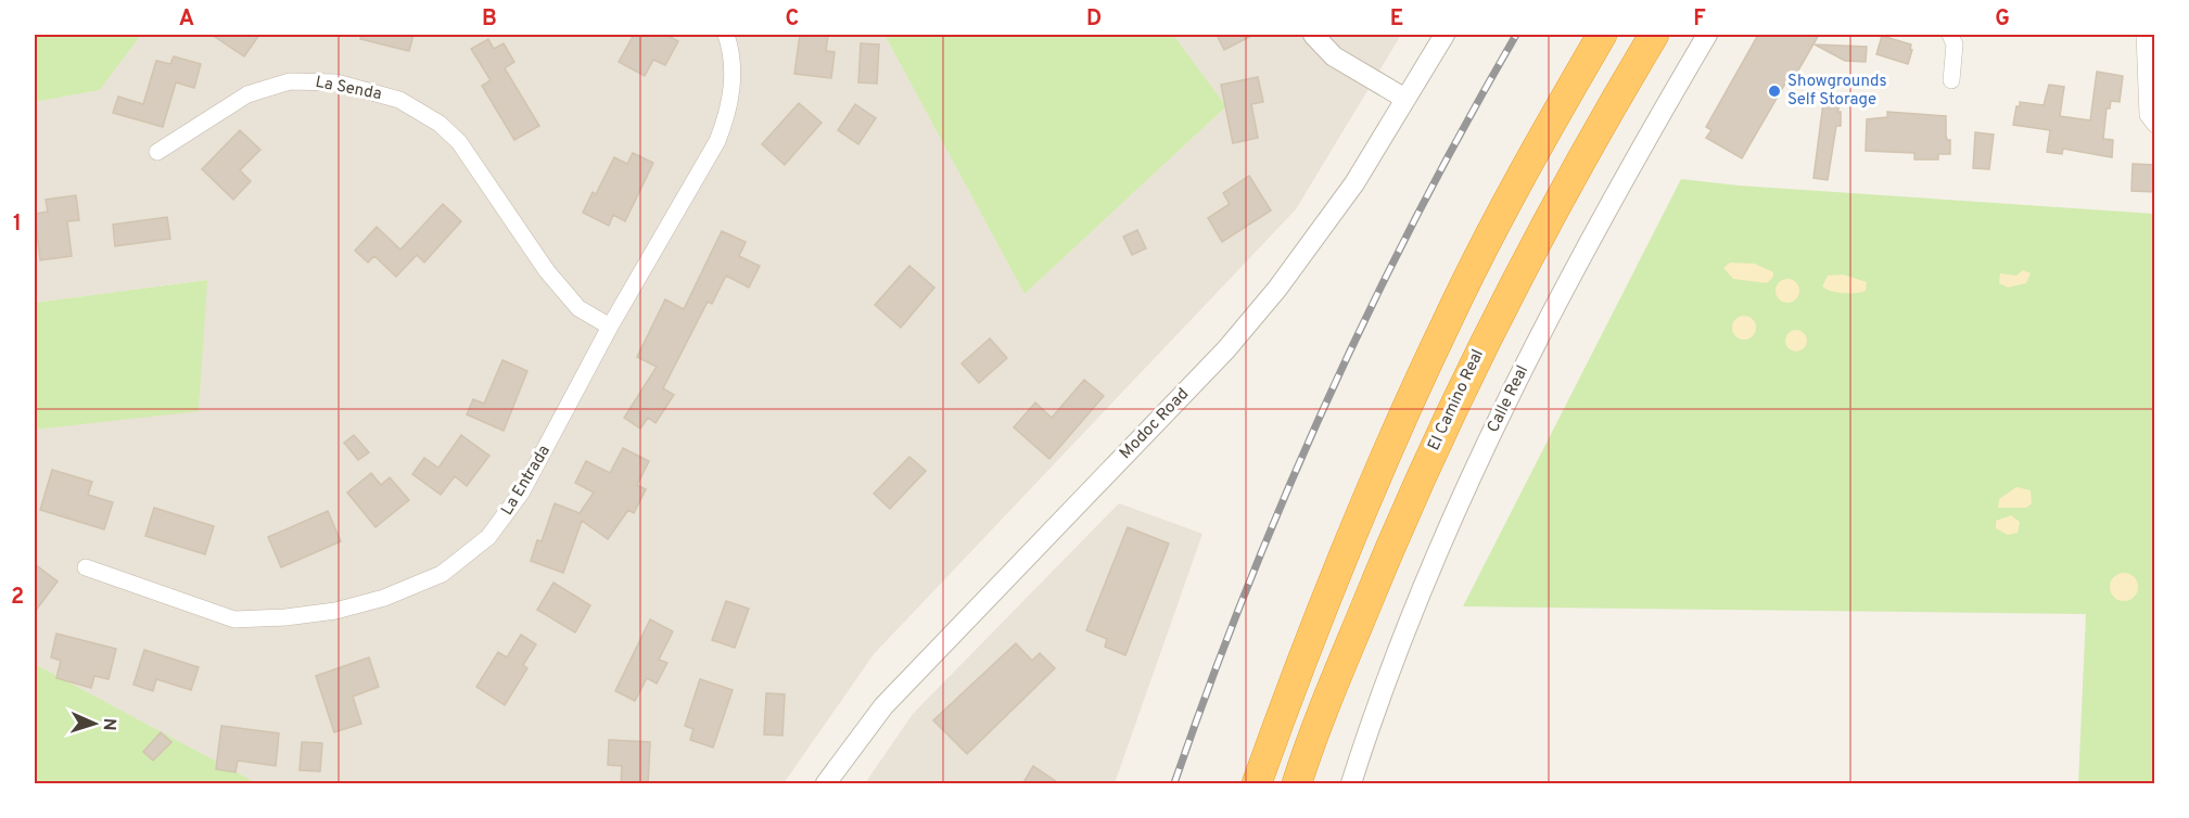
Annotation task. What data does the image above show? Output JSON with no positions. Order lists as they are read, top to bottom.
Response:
{
  "streets": {
    "highway": ["El Camino Real"],
    "street": [
      "La Senda",
      "Calle Real",
      "Modoc Road",
      "La Entrada"
    ]
  },
  "crossings": [
    ["La Senda", "La Entrada"]
  ],
  "places": ["Showgrounds Self Storage"],
  "north": "right",
  "grid": {
    "columns": [
      "A",
      "B",
      "C",
      "D",
      "E",
      "F",
      "G"
    ],
    "rows": ["1", "2"]
  }
}
